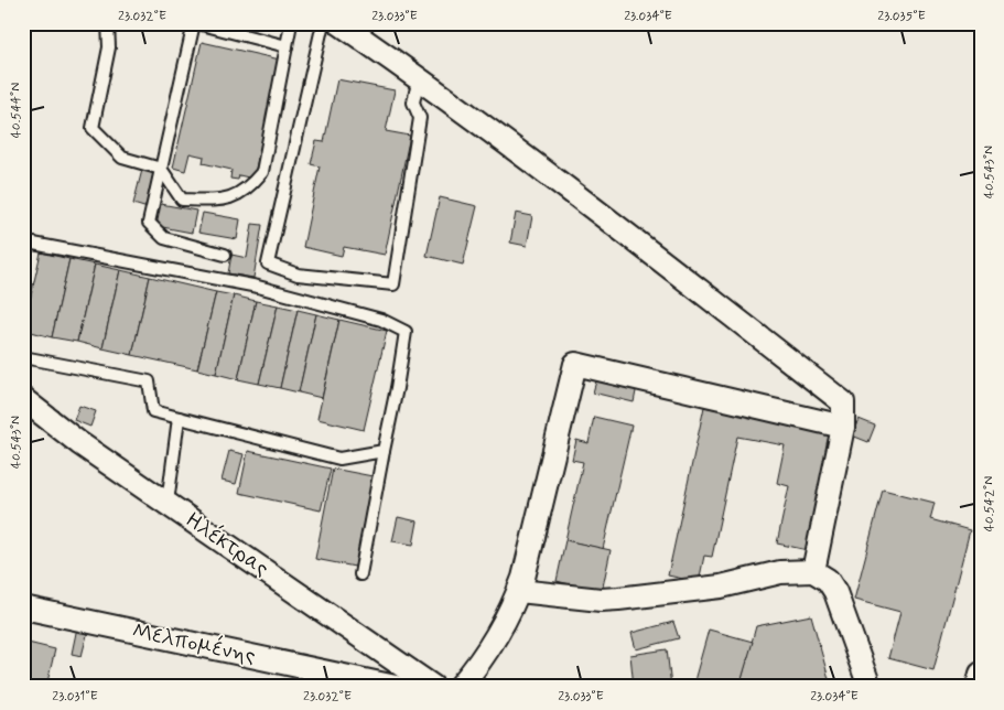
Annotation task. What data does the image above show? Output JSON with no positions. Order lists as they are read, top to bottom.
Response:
{
  "streets": {
    "street": ["Ηλέκτρας", "Μελπομένης"]
  },
  "coordinates": [
    "23.032°E",
    "23.033°E",
    "23.034°E",
    "23.035°E",
    "40.544°N",
    "40.543°N",
    "40.542°N",
    "23.031°E"
  ]
}
